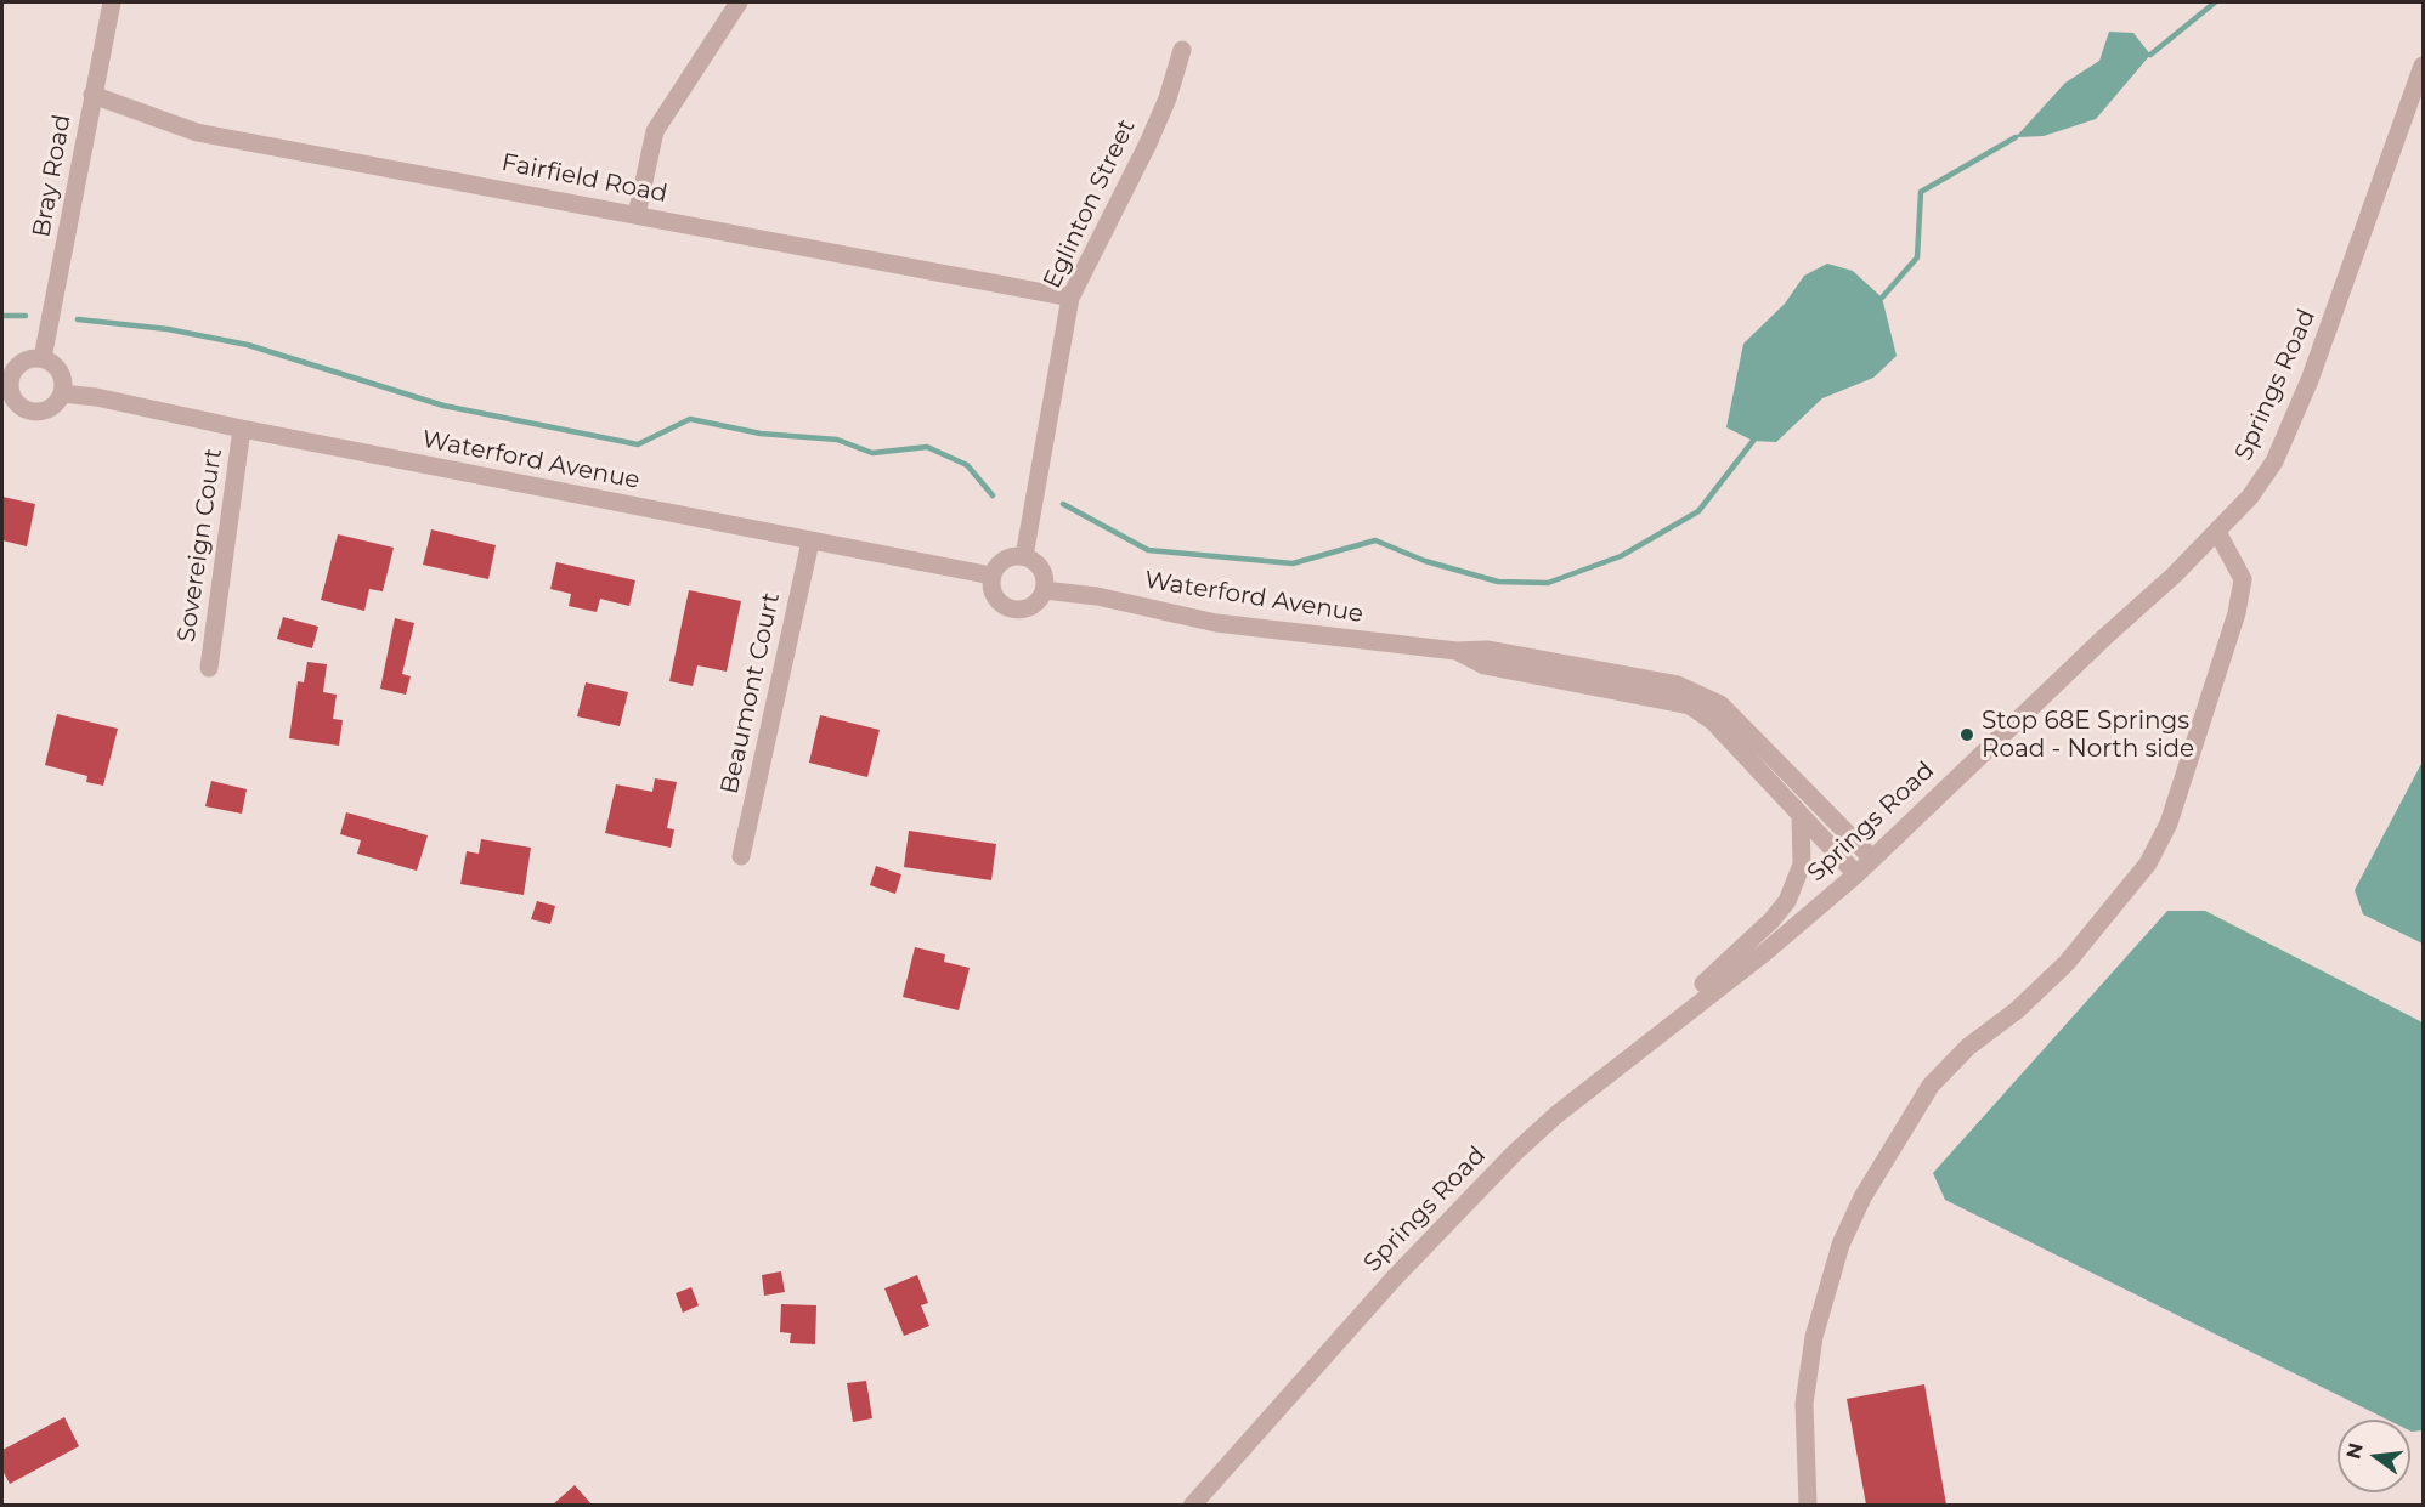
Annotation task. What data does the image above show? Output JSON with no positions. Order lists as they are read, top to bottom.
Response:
{
  "streets": {
    "street": [
      "Bray Road",
      "Fairfield Road",
      "Eglinton Street",
      "Springs Road",
      "Waterford Avenue",
      "Sovereign Court",
      "Beaumont Court"
    ]
  },
  "crossings": [
    ["Bray Road", "Fairfield Road"],
    ["Bray Road", "Waterford Avenue"],
    ["Fairfield Road", "Eglinton Street"],
    ["Eglinton Street", "Waterford Avenue"],
    ["Springs Road", "Waterford Avenue"],
    ["Waterford Avenue", "Sovereign Court"],
    ["Waterford Avenue", "Beaumont Court"]
  ],
  "places": ["Stop 68E Springs Road - North side"],
  "north": "left"
}
